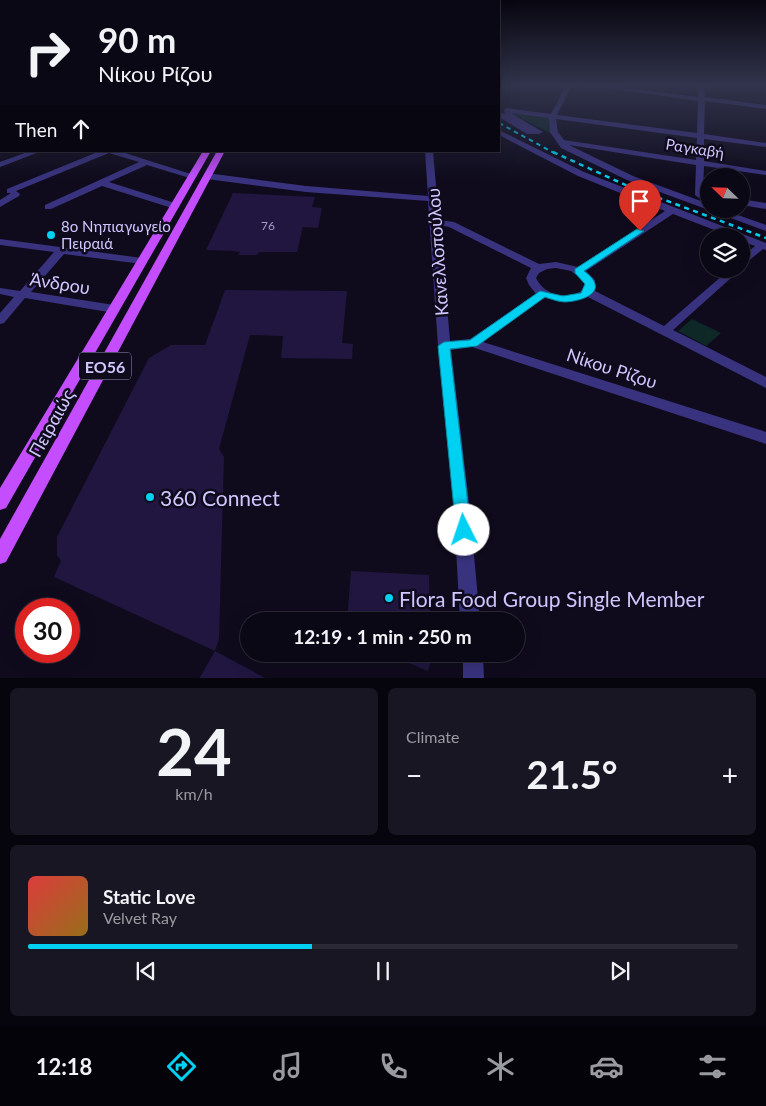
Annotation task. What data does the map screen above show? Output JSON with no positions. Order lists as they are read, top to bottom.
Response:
{
  "streets": {
    "main road": ["ΕΟ56", "Πειραιώς"],
    "street": [
      "Ραγκαβή",
      "Κανελλοπούλου",
      "Άνδρου",
      "Νίκου Ρίζου"
    ]
  },
  "crossings": [
    ["Κανελλοπούλου", "Νίκου Ρίζου"],
    ["Άνδρου", "Πειραιώς"]
  ],
  "places": ["8ο Νηπιαγωγείο Πειραιά", "360 Connect", "Flora Food Group Single Member"],
  "house_numbers": ["76"],
  "north": "top left",
  "page": {
    "turn": ["90 m", "Νίκου Ρίζου"],
    "then": "Then",
    "limit": "30",
    "trip": "12:19 · 1 min · 250 m",
    "tile": [
      ["24", "km/h"],
      "Climate"
    ],
    "heat": ["−", "21.5°", "+"],
    "song": ["Static Love", "Velvet Ray"],
    "tabs": "12:18"
  }
}
